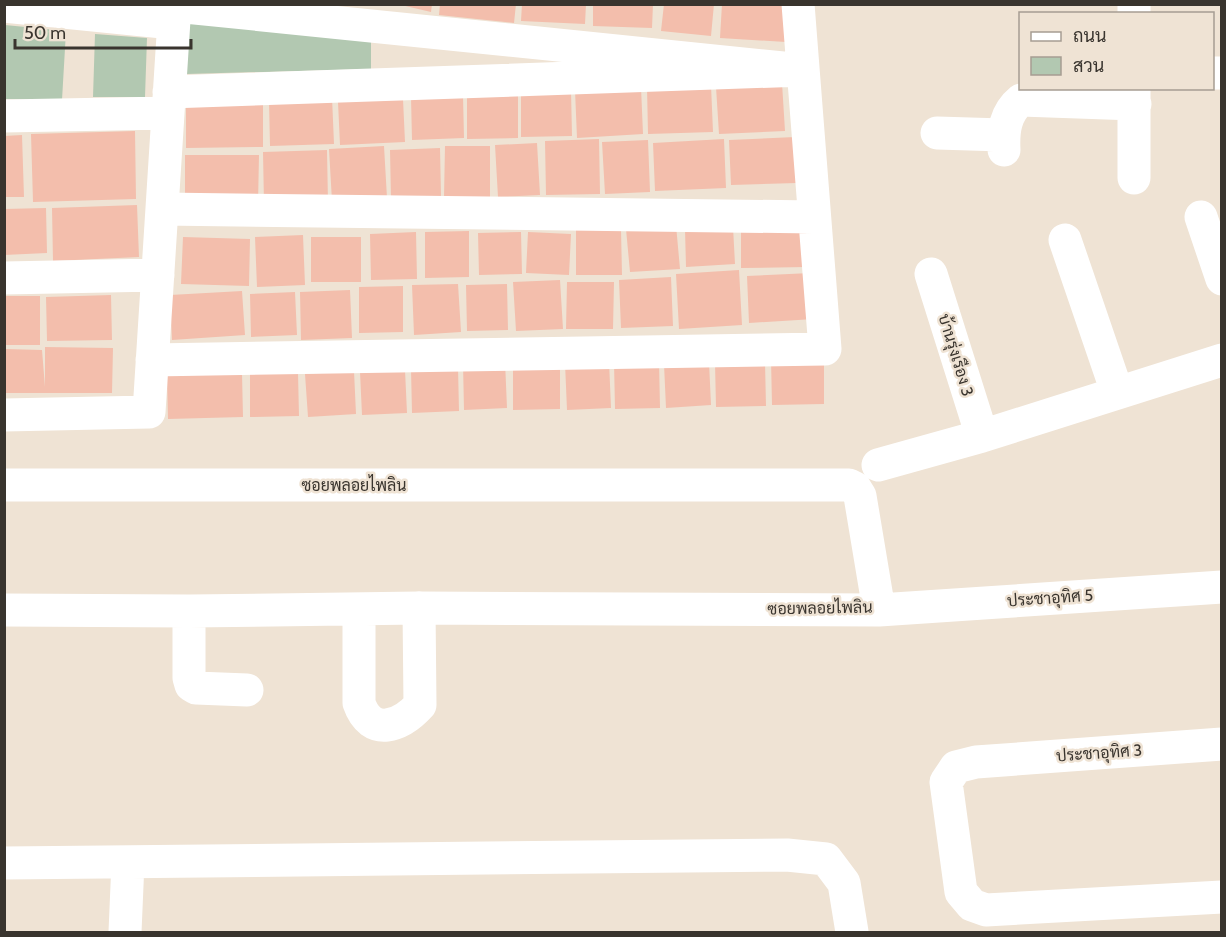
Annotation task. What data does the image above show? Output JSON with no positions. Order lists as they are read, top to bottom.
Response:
{
  "streets": {
    "street": [
      "บ้านรุ่งเรือง 3",
      "ซอยพลอยไพลิน",
      "ประชาอุทิศ 5",
      "ประชาอุทิศ 3"
    ]
  },
  "crossings": [
    ["ซอยพลอยไพลิน", "ประชาอุทิศ 5"]
  ],
  "legend": ["ถนน", "สวน"],
  "scale_bar": "50 m"
}
